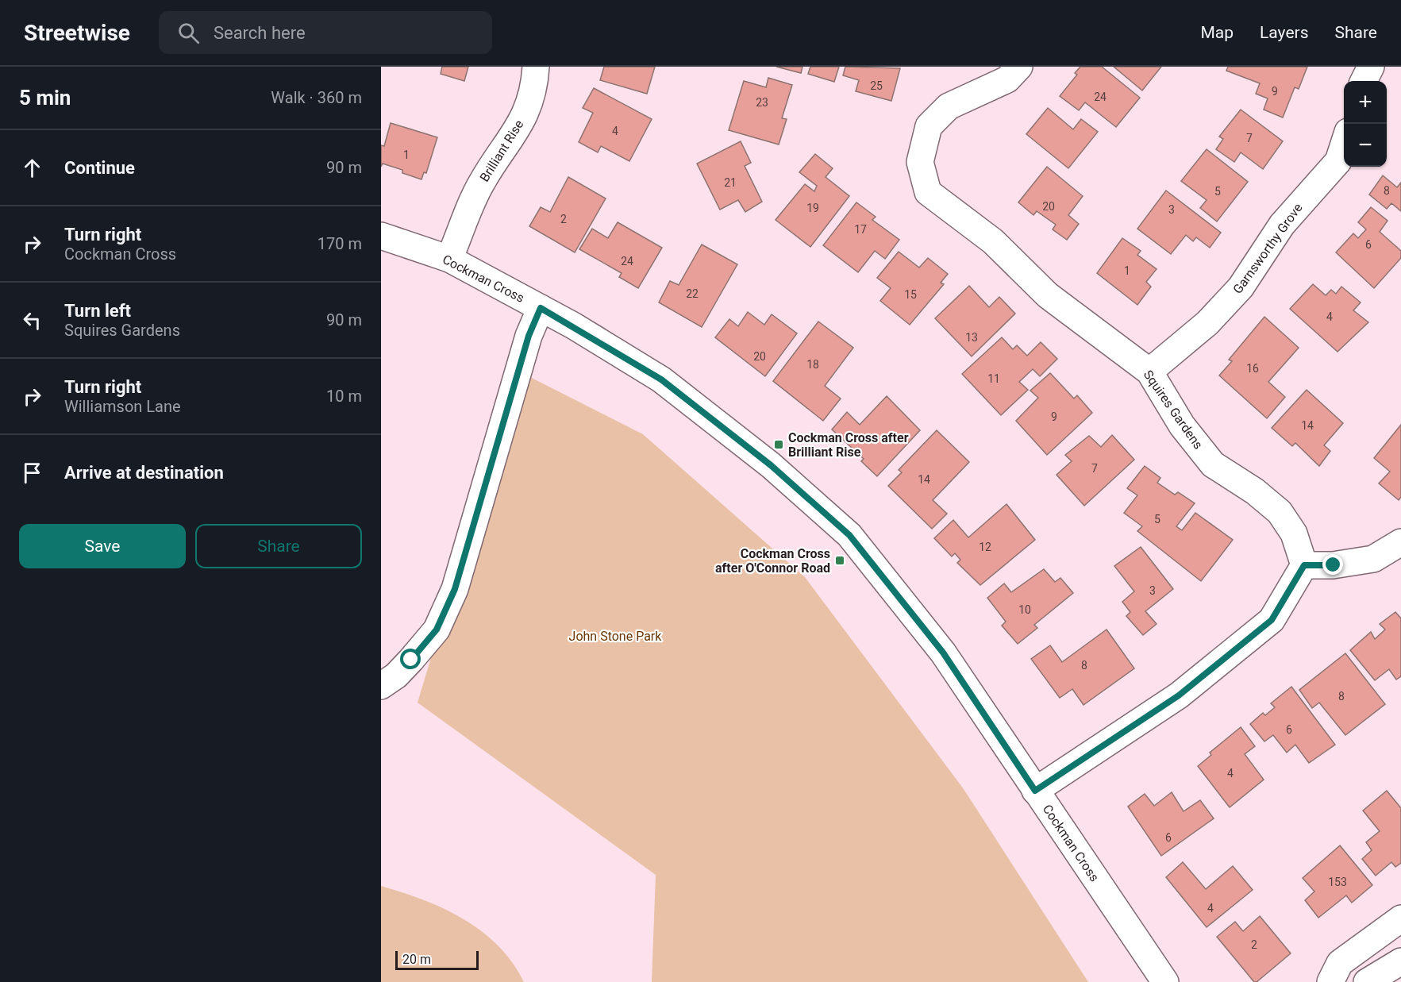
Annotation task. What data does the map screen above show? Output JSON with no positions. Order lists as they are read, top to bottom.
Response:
{
  "streets": {
    "street": [
      "Brilliant Rise",
      "Garnsworthy Grove",
      "Cockman Cross",
      "Squires Gardens"
    ]
  },
  "crossings": [
    ["Brilliant Rise", "Cockman Cross"],
    ["Garnsworthy Grove", "Squires Gardens"]
  ],
  "parks": ["John Stone Park"],
  "places": {
    "transit": ["Cockman Cross after Brilliant Rise", "Cockman Cross after O'Connor Road"]
  },
  "house_numbers": [
    "25",
    "9",
    "24",
    "23",
    "4",
    "7",
    "1",
    "21",
    "8",
    "5",
    "20",
    "19",
    "3",
    "2",
    "17",
    "6",
    "24",
    "1",
    "22",
    "15",
    "4",
    "13",
    "20",
    "18",
    "16",
    "11",
    "9",
    "14",
    "7",
    "14",
    "5",
    "12",
    "3",
    "10",
    "8",
    "8",
    "6",
    "4",
    "6",
    "153",
    "4",
    "2"
  ],
  "scale_bar": "20 m",
  "page": {
    "header": "Streetwise",
    "search": "Search here",
    "nav": ["Map", "Layers", "Share"],
    "heading": ["5 min", "Walk · 360 m"],
    "map_buttons": ["+", "−"],
    "list": [
      ["Continue", "90 m"],
      ["Turn right", "Cockman Cross", "170 m"],
      ["Turn left", "Squires Gardens", "90 m"],
      ["Turn right", "Williamson Lane", "10 m"],
      "Arrive at destination"
    ],
    "buttons": ["Save", "Share"],
    "scale": "20 m"
  }
}
